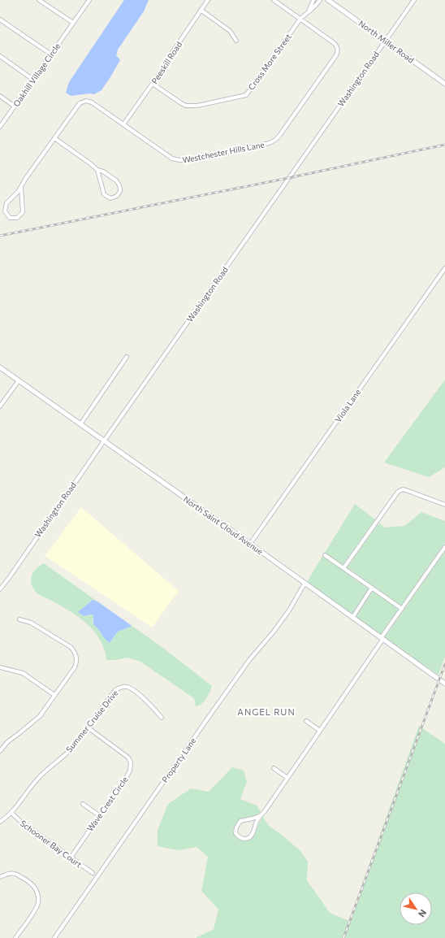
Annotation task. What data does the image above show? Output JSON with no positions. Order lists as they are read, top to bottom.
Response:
{
  "streets": {
    "street": [
      "North Miller Road",
      "Cross More Street",
      "Peeskill Road",
      "Oakhill Village Circle",
      "Washington Road",
      "Westchester Hills Lane",
      "Viola Lane",
      "North Saint Cloud Avenue",
      "Summer Cruise Drive",
      "Property Lane",
      "Wave Crest Circle",
      "Schooner Bay Court"
    ]
  },
  "crossings": [
    ["North Miller Road", "Washington Road"],
    ["Cross More Street", "Peeskill Road"],
    ["Cross More Street", "Westchester Hills Lane"],
    ["Peeskill Road", "Westchester Hills Lane"],
    ["Washington Road", "North Saint Cloud Avenue"],
    ["Viola Lane", "North Saint Cloud Avenue"],
    ["North Saint Cloud Avenue", "Property Lane"],
    ["Summer Cruise Drive", "Wave Crest Circle"],
    ["Summer Cruise Drive", "Schooner Bay Court"],
    ["Wave Crest Circle", "Schooner Bay Court"]
  ],
  "districts": ["ANGEL RUN"],
  "north": "bottom right"
}
